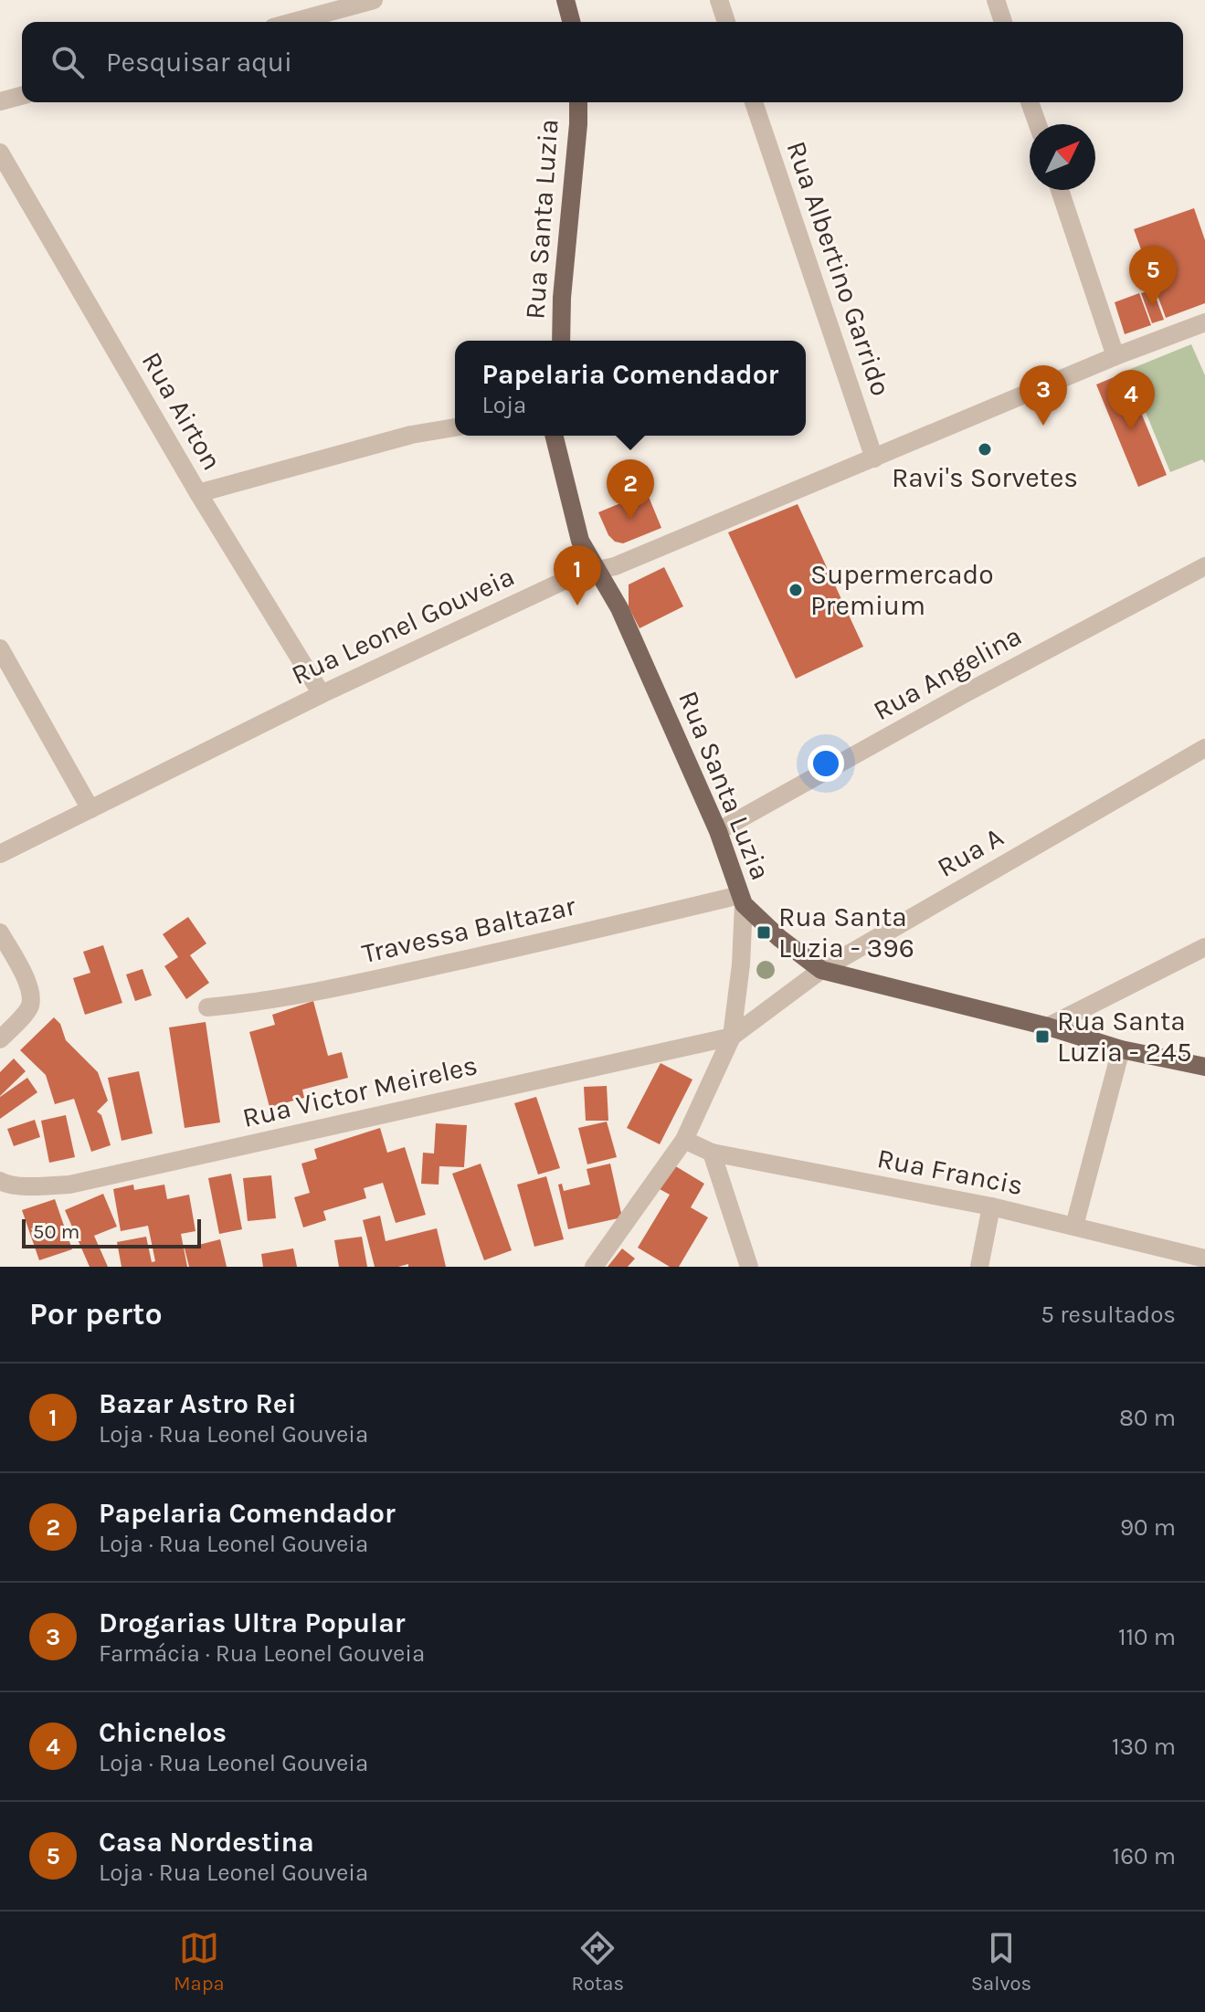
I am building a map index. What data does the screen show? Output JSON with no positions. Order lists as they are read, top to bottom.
{
  "streets": {
    "main road": ["Rua Santa Luzia"],
    "street": [
      "Rua Albertino Garrido",
      "Rua Airton",
      "Rua Leonel Gouveia",
      "Rua Angelina",
      "Rua A",
      "Travessa Baltazar",
      "Rua Victor Meireles",
      "Rua Francis"
    ]
  },
  "crossings": [
    ["Rua Santa Luzia", "Rua Leonel Gouveia"],
    ["Rua Santa Luzia", "Rua Angelina"],
    ["Rua Santa Luzia", "Rua A"],
    ["Rua Santa Luzia", "Travessa Baltazar"],
    ["Rua Albertino Garrido", "Rua Leonel Gouveia"],
    ["Rua Airton", "Rua Leonel Gouveia"],
    ["Rua A", "Rua Victor Meireles"]
  ],
  "places": {
    "other": ["Ravi's Sorvetes", "Supermercado Premium"],
    "transit": ["Rua Santa Luzia - 396", "Rua Santa Luzia - 245"]
  },
  "scale_bar": "50 m",
  "north": "top right",
  "page": {
    "search": "Pesquisar aqui",
    "pins": [
      "5",
      "3",
      "4",
      "2",
      "1"
    ],
    "popup": ["Papelaria Comendador", "Loja"],
    "scale": "50 m",
    "heading": ["Por perto", "5 resultados"],
    "list": [
      {
        "mark": "1",
        "name": "Bazar Astro Rei",
        "note": "Loja · Rua Leonel Gouveia",
        "value": "80 m"
      },
      {
        "mark": "2",
        "name": "Papelaria Comendador",
        "note": "Loja · Rua Leonel Gouveia",
        "value": "90 m"
      },
      {
        "mark": "3",
        "name": "Drogarias Ultra Popular",
        "note": "Farmácia · Rua Leonel Gouveia",
        "value": "110 m"
      },
      {
        "mark": "4",
        "name": "Chicnelos",
        "note": "Loja · Rua Leonel Gouveia",
        "value": "130 m"
      },
      {
        "mark": "5",
        "name": "Casa Nordestina",
        "note": "Loja · Rua Leonel Gouveia",
        "value": "160 m"
      }
    ],
    "nav": ["Mapa", "Rotas", "Salvos"]
  }
}
